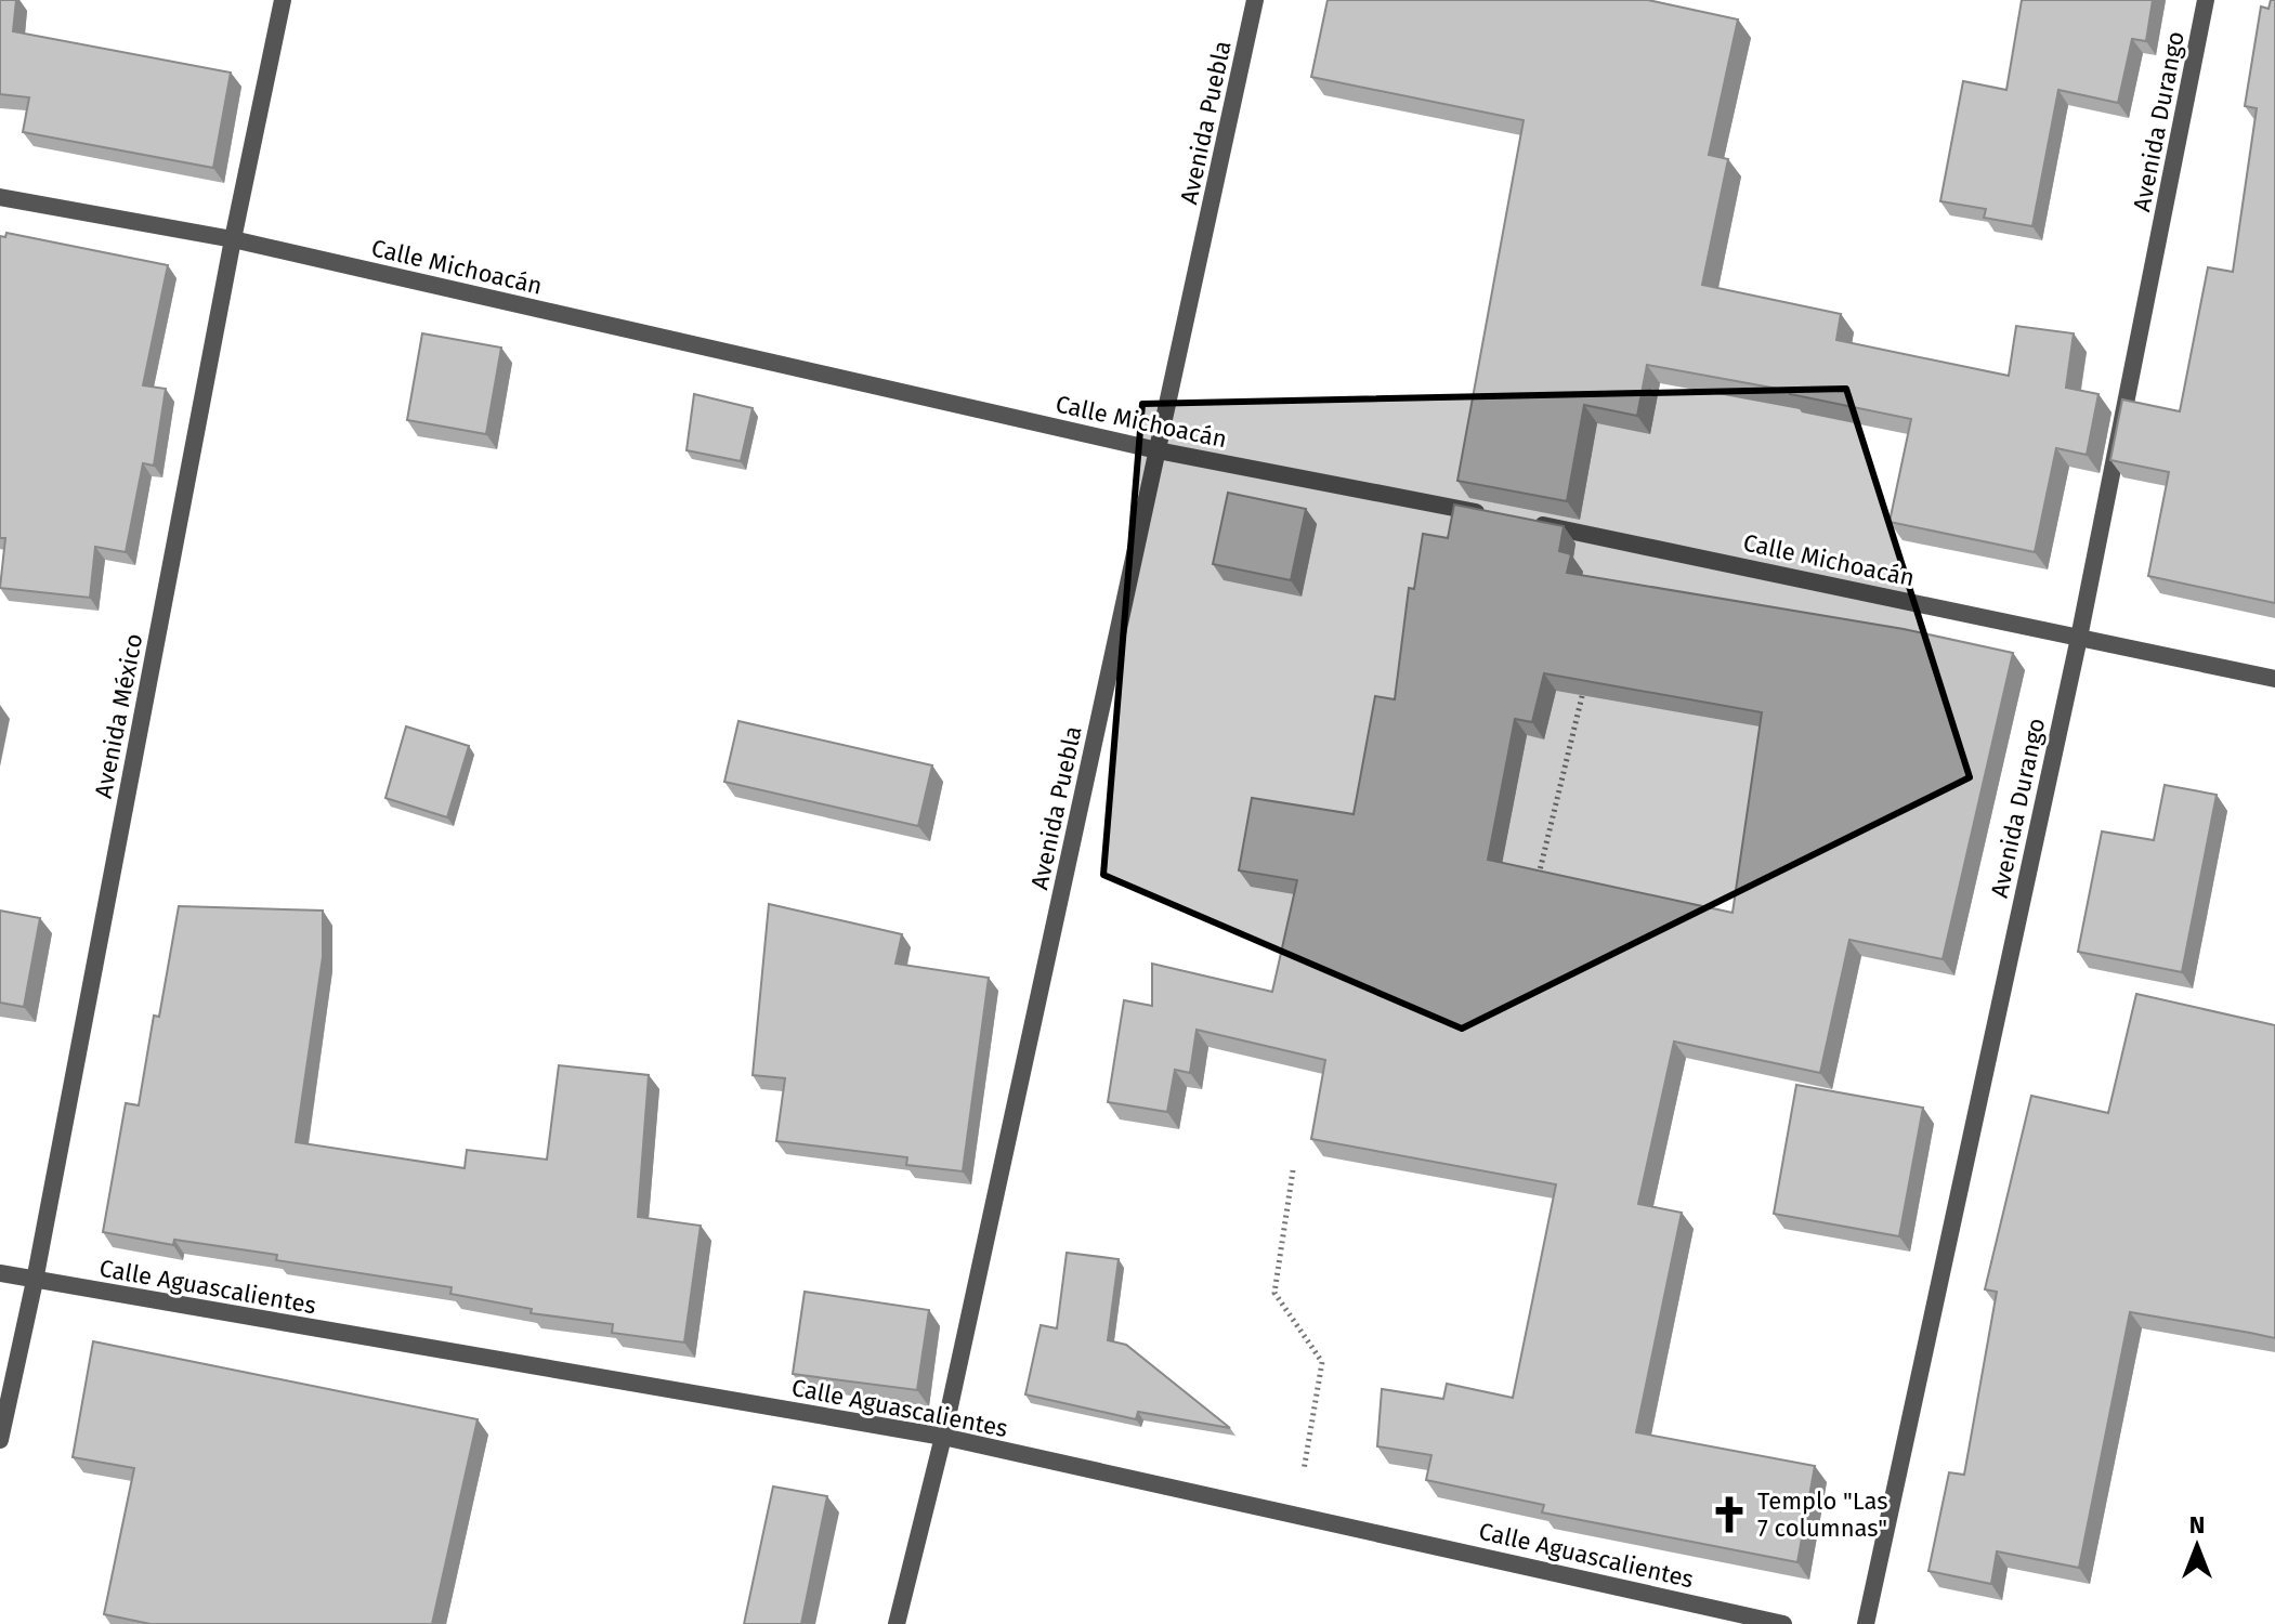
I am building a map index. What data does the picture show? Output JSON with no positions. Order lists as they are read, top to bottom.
{
  "streets": {
    "street": [
      "Avenida Durango",
      "Avenida Puebla",
      "Calle Michoacán",
      "Avenida México",
      "Calle Aguascalientes"
    ]
  },
  "crossings": [
    ["Avenida Durango", "Calle Michoacán"],
    ["Avenida Puebla", "Calle Michoacán"],
    ["Avenida Puebla", "Calle Aguascalientes"],
    ["Calle Michoacán", "Avenida México"],
    ["Avenida México", "Calle Aguascalientes"]
  ],
  "places": {
    "church": ["Templo \"Las 7 columnas\""]
  },
  "north": "top"
}
